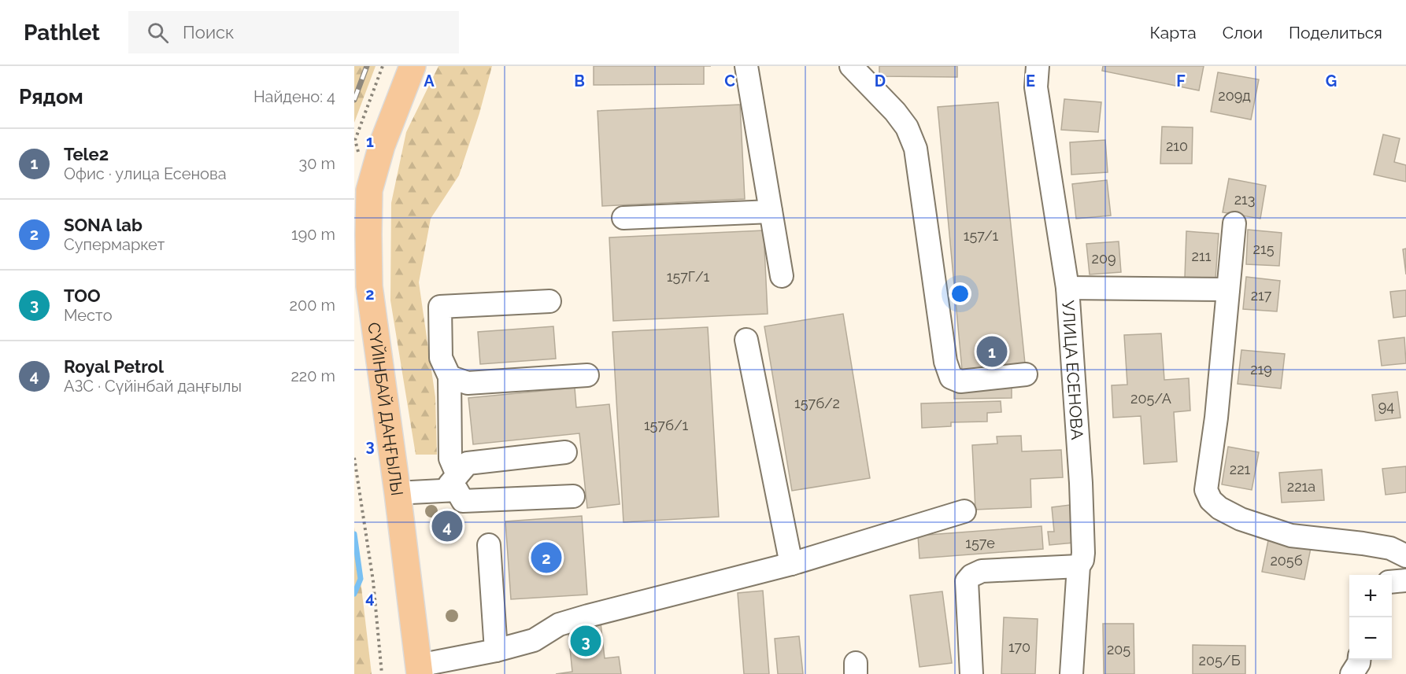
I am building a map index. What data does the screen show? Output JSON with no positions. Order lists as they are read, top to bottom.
{
  "streets": {
    "main road": ["СҮЙІНБАЙ ДАҢҒЫЛЫ"],
    "street": ["УЛИЦА ЕСЕНОВА"]
  },
  "house_numbers": [
    "209д",
    "210",
    "213",
    "157/1",
    "215",
    "211",
    "209",
    "157Г/1",
    "217",
    "219",
    "205/А",
    "157б/2",
    "94",
    "157б/1",
    "221",
    "221а",
    "157е",
    "205б",
    "170",
    "205",
    "205/Б"
  ],
  "page": {
    "header": "Pathlet",
    "search": "Поиск",
    "nav": ["Карта", "Слои", "Поделиться"],
    "heading": ["Рядом", "Найдено: 4"],
    "list": [
      {
        "mark": "1",
        "name": "Tele2",
        "note": "Офис · улица Есенова",
        "value": "30 m"
      },
      {
        "mark": "2",
        "name": "SONA lab",
        "note": "Супермаркет",
        "value": "190 m"
      },
      {
        "mark": "3",
        "name": "ТОО",
        "note": "Место",
        "value": "200 m"
      },
      {
        "mark": "4",
        "name": "Royal Petrol",
        "note": "АЗС · Сүйінбай даңғылы",
        "value": "220 m"
      }
    ],
    "pins": [
      "1",
      "4",
      "2",
      "3"
    ],
    "map_buttons": ["+", "−"]
  },
  "grid": {
    "columns": [
      "A",
      "B",
      "C",
      "D",
      "E",
      "F",
      "G"
    ],
    "rows": [
      "1",
      "2",
      "3",
      "4"
    ]
  }
}
